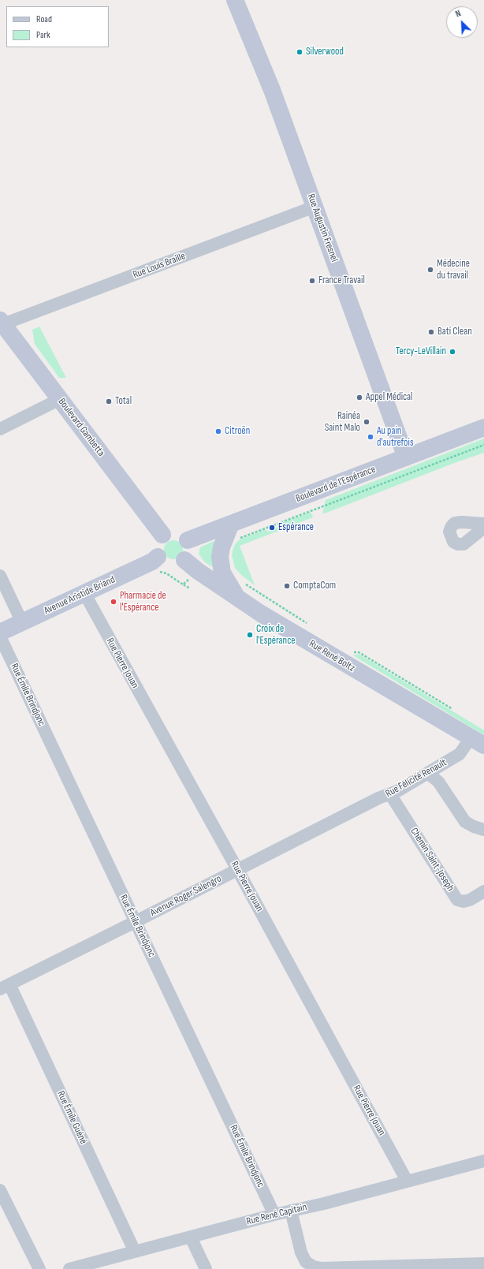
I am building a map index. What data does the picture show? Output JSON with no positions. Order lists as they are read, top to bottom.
{
  "streets": {
    "main road": [
      "Rue Augustin Fresnel",
      "Boulevard Gambetta",
      "Boulevard de l'Espérance",
      "Avenue Aristide Briand",
      "Rue René Boltz"
    ],
    "street": [
      "Rue Louis Braille",
      "Rue Pierre Jouan",
      "Rue Émile Brindjonc",
      "Rue Félicité Renault",
      "Chemin Saint-Joseph",
      "Avenue Roger Salengro",
      "Rue Émile Guéné",
      "Rue René Capitain"
    ]
  },
  "crossings": [
    ["Rue Augustin Fresnel", "Rue Louis Braille"],
    ["Rue Augustin Fresnel", "Boulevard de l'Espérance"],
    ["Rue Louis Braille", "Boulevard Gambetta"],
    ["Boulevard Gambetta", "Boulevard de l'Espérance"],
    ["Boulevard Gambetta", "Avenue Aristide Briand"],
    ["Boulevard Gambetta", "Rue René Boltz"],
    ["Boulevard de l'Espérance", "Avenue Aristide Briand"],
    ["Boulevard de l'Espérance", "Rue René Boltz"],
    ["Avenue Aristide Briand", "Rue René Boltz"],
    ["Avenue Aristide Briand", "Rue Pierre Jouan"],
    ["Rue René Boltz", "Rue Félicité Renault"],
    ["Rue Pierre Jouan", "Avenue Roger Salengro"],
    ["Rue Pierre Jouan", "Rue René Capitain"],
    ["Rue Émile Brindjonc", "Avenue Roger Salengro"],
    ["Rue Émile Brindjonc", "Rue René Capitain"],
    ["Rue Félicité Renault", "Chemin Saint-Joseph"],
    ["Rue Félicité Renault", "Avenue Roger Salengro"],
    ["Avenue Roger Salengro", "Rue Émile Guéné"],
    ["Rue Émile Guéné", "Rue René Capitain"]
  ],
  "places": [
    "Silverwood",
    "Médecine du travail",
    "France Travail",
    "Bati Clean",
    "Tercy-LeVillain",
    "Appel Médical",
    "Total",
    "Rainéa Saint Malo",
    "Citroën",
    "Au pain d'autrefois",
    "Espérance",
    "ComptaCom",
    "Pharmacie de l'Espérance",
    "Croix de l'Espérance"
  ],
  "legend": ["Road", "Park"],
  "north": "top left"
}
